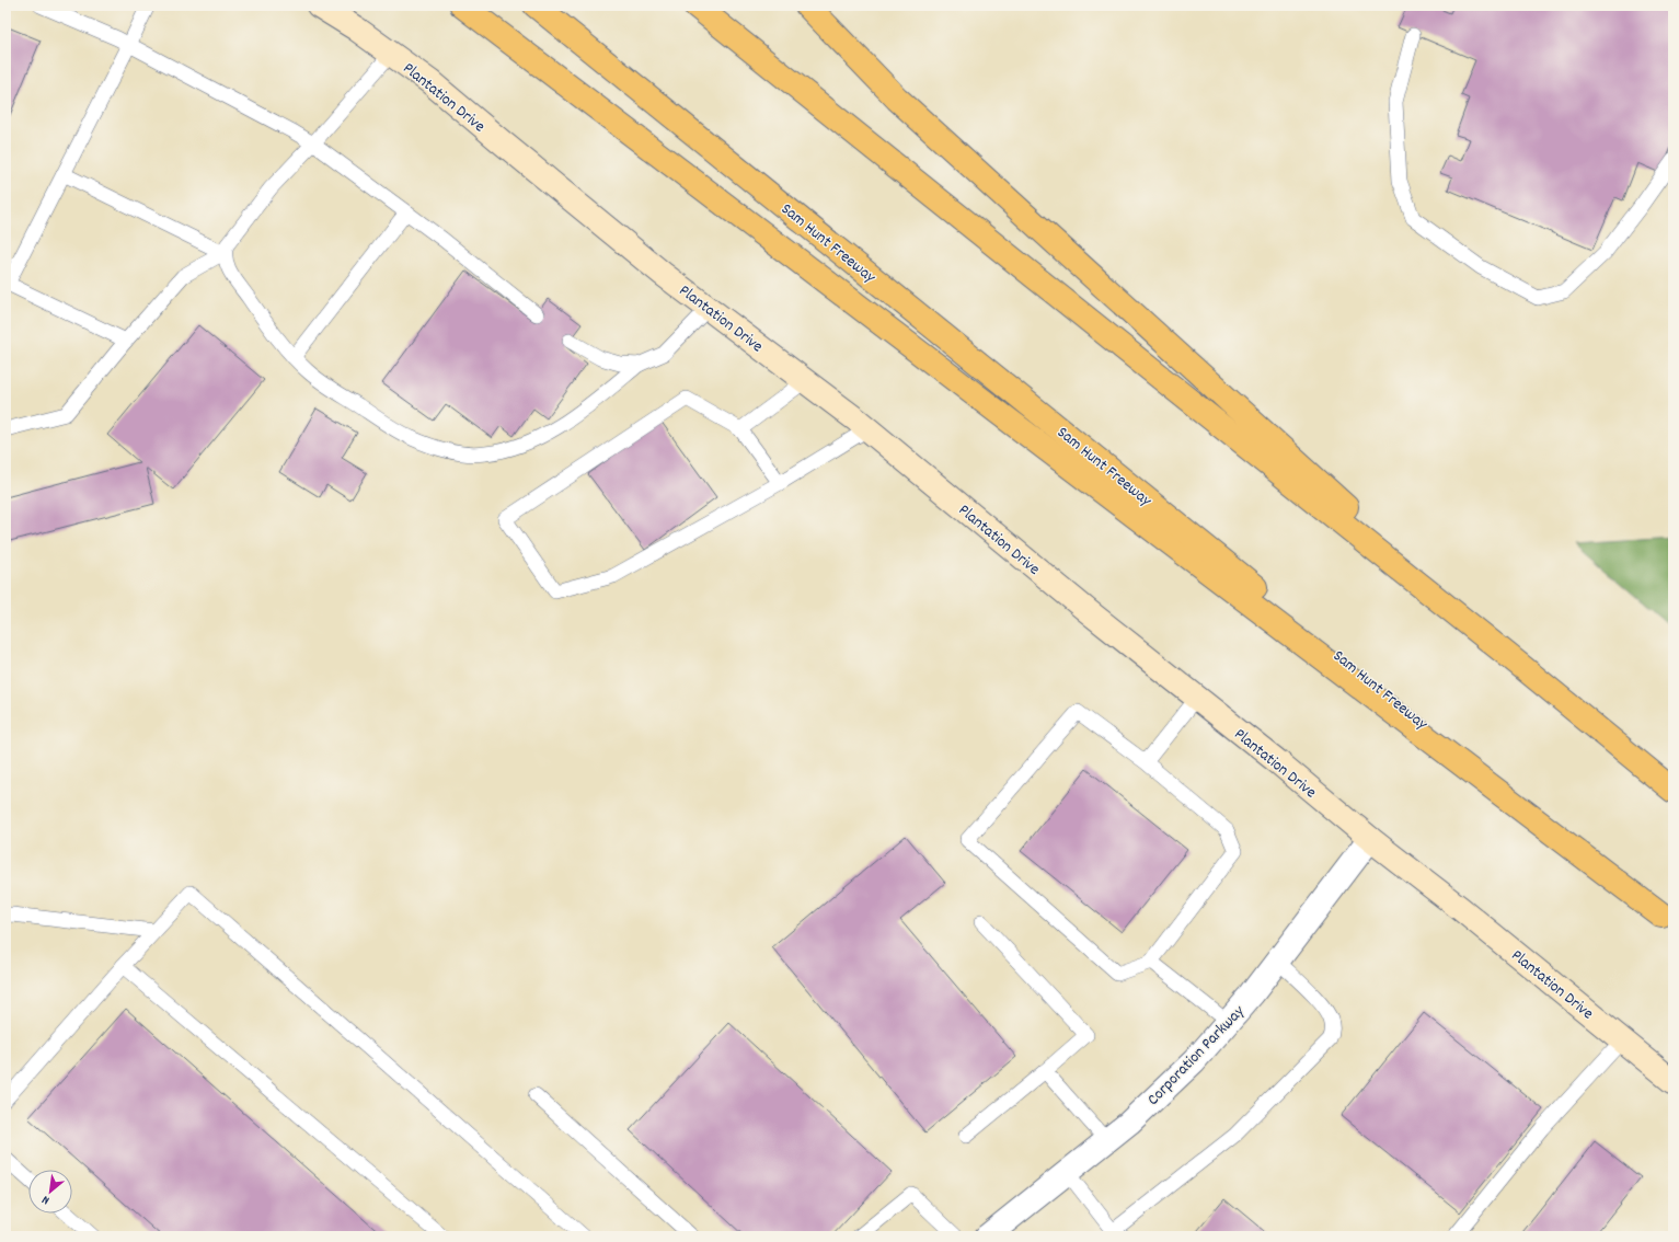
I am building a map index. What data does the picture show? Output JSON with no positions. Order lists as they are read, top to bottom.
{
  "streets": {
    "highway": ["Sam Hunt Freeway"],
    "street": ["Plantation Drive", "Corporation Parkway"]
  },
  "crossings": [
    ["Plantation Drive", "Corporation Parkway"]
  ],
  "north": "bottom left"
}
